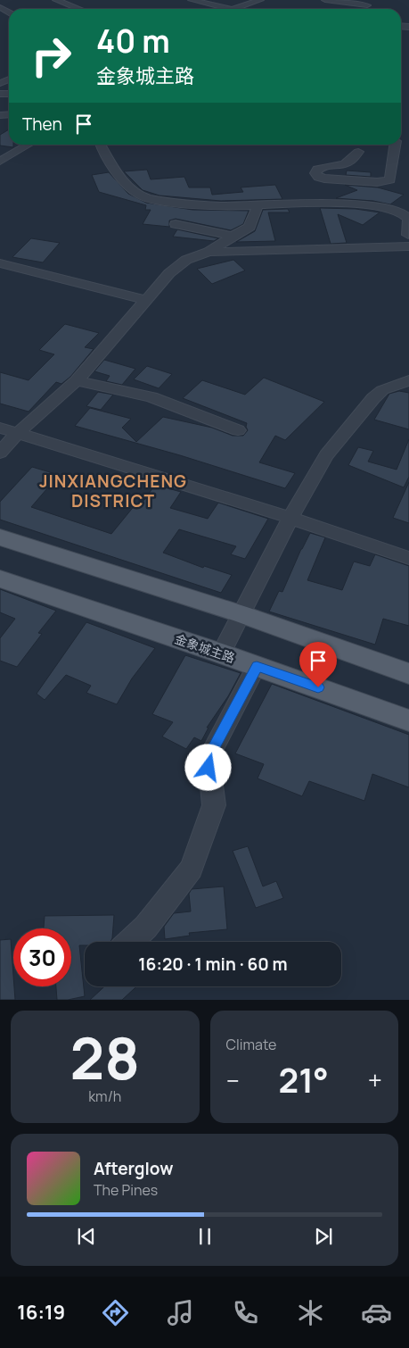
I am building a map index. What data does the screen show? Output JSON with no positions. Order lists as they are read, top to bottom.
{
  "streets": {
    "main road": ["金象城主路"]
  },
  "districts": ["JINXIANGCHENG DISTRICT"],
  "page": {
    "turn": ["40 m", "金象城主路"],
    "then": "Then",
    "limit": "30",
    "trip": "16:20 · 1 min · 60 m",
    "tile": [
      ["28", "km/h"],
      "Climate"
    ],
    "heat": ["−", "21°", "+"],
    "song": ["Afterglow", "The Pines"],
    "tabs": "16:19"
  }
}
